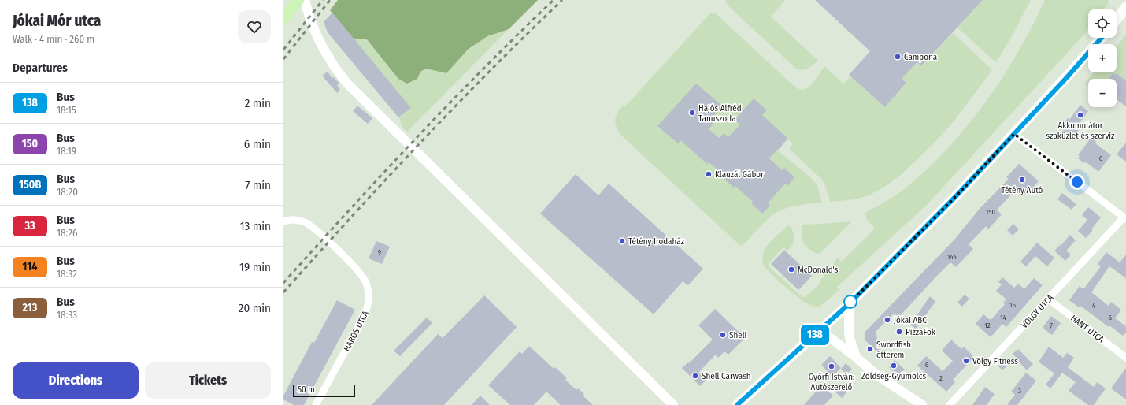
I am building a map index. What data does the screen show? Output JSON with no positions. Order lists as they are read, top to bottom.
{
  "streets": {
    "street": ["VÖLGY UTCA", "HANT UTCA", "HÁROS UTCA"]
  },
  "crossings": [
    ["VÖLGY UTCA", "HANT UTCA"]
  ],
  "places": [
    "Campona",
    "Hajós Alfréd Tanuszoda",
    "Akkumulátor szaküzlet és szerviz",
    "Klauzál Gábor",
    "Tétény Autó",
    "Tétény Irodaház",
    "McDonald's",
    "Jókai ABC",
    "PizzaFok",
    "Shell",
    "Swordfish étterem",
    "Völgy Fitness",
    "Zöldség-Gyümölcs",
    "Győrfi István: Autószerelő",
    "Shell Carwash"
  ],
  "lines": ["bus line 138"],
  "house_numbers": [
    "6",
    "150",
    "9",
    "144",
    "16",
    "4",
    "14",
    "6",
    "12",
    "7",
    "6",
    "2",
    "3"
  ],
  "scale_bar": "50 m",
  "page": {
    "heading": [
      ["Jókai Mór utca", "Walk · 4 min · 260 m"],
      "Departures"
    ],
    "on_map": "138",
    "map_buttons": ["+", "−"],
    "list": [
      {
        "mark": "138",
        "name": "Bus",
        "note": "18:15",
        "value": "2 min"
      },
      {
        "mark": "150",
        "name": "Bus",
        "note": "18:19",
        "value": "6 min"
      },
      {
        "mark": "150B",
        "name": "Bus",
        "note": "18:20",
        "value": "7 min"
      },
      {
        "mark": "33",
        "name": "Bus",
        "note": "18:26",
        "value": "13 min"
      },
      {
        "mark": "114",
        "name": "Bus",
        "note": "18:32",
        "value": "19 min"
      },
      {
        "mark": "213",
        "name": "Bus",
        "note": "18:33",
        "value": "20 min"
      }
    ],
    "buttons": ["Directions", "Tickets"],
    "scale": "50 m"
  }
}
